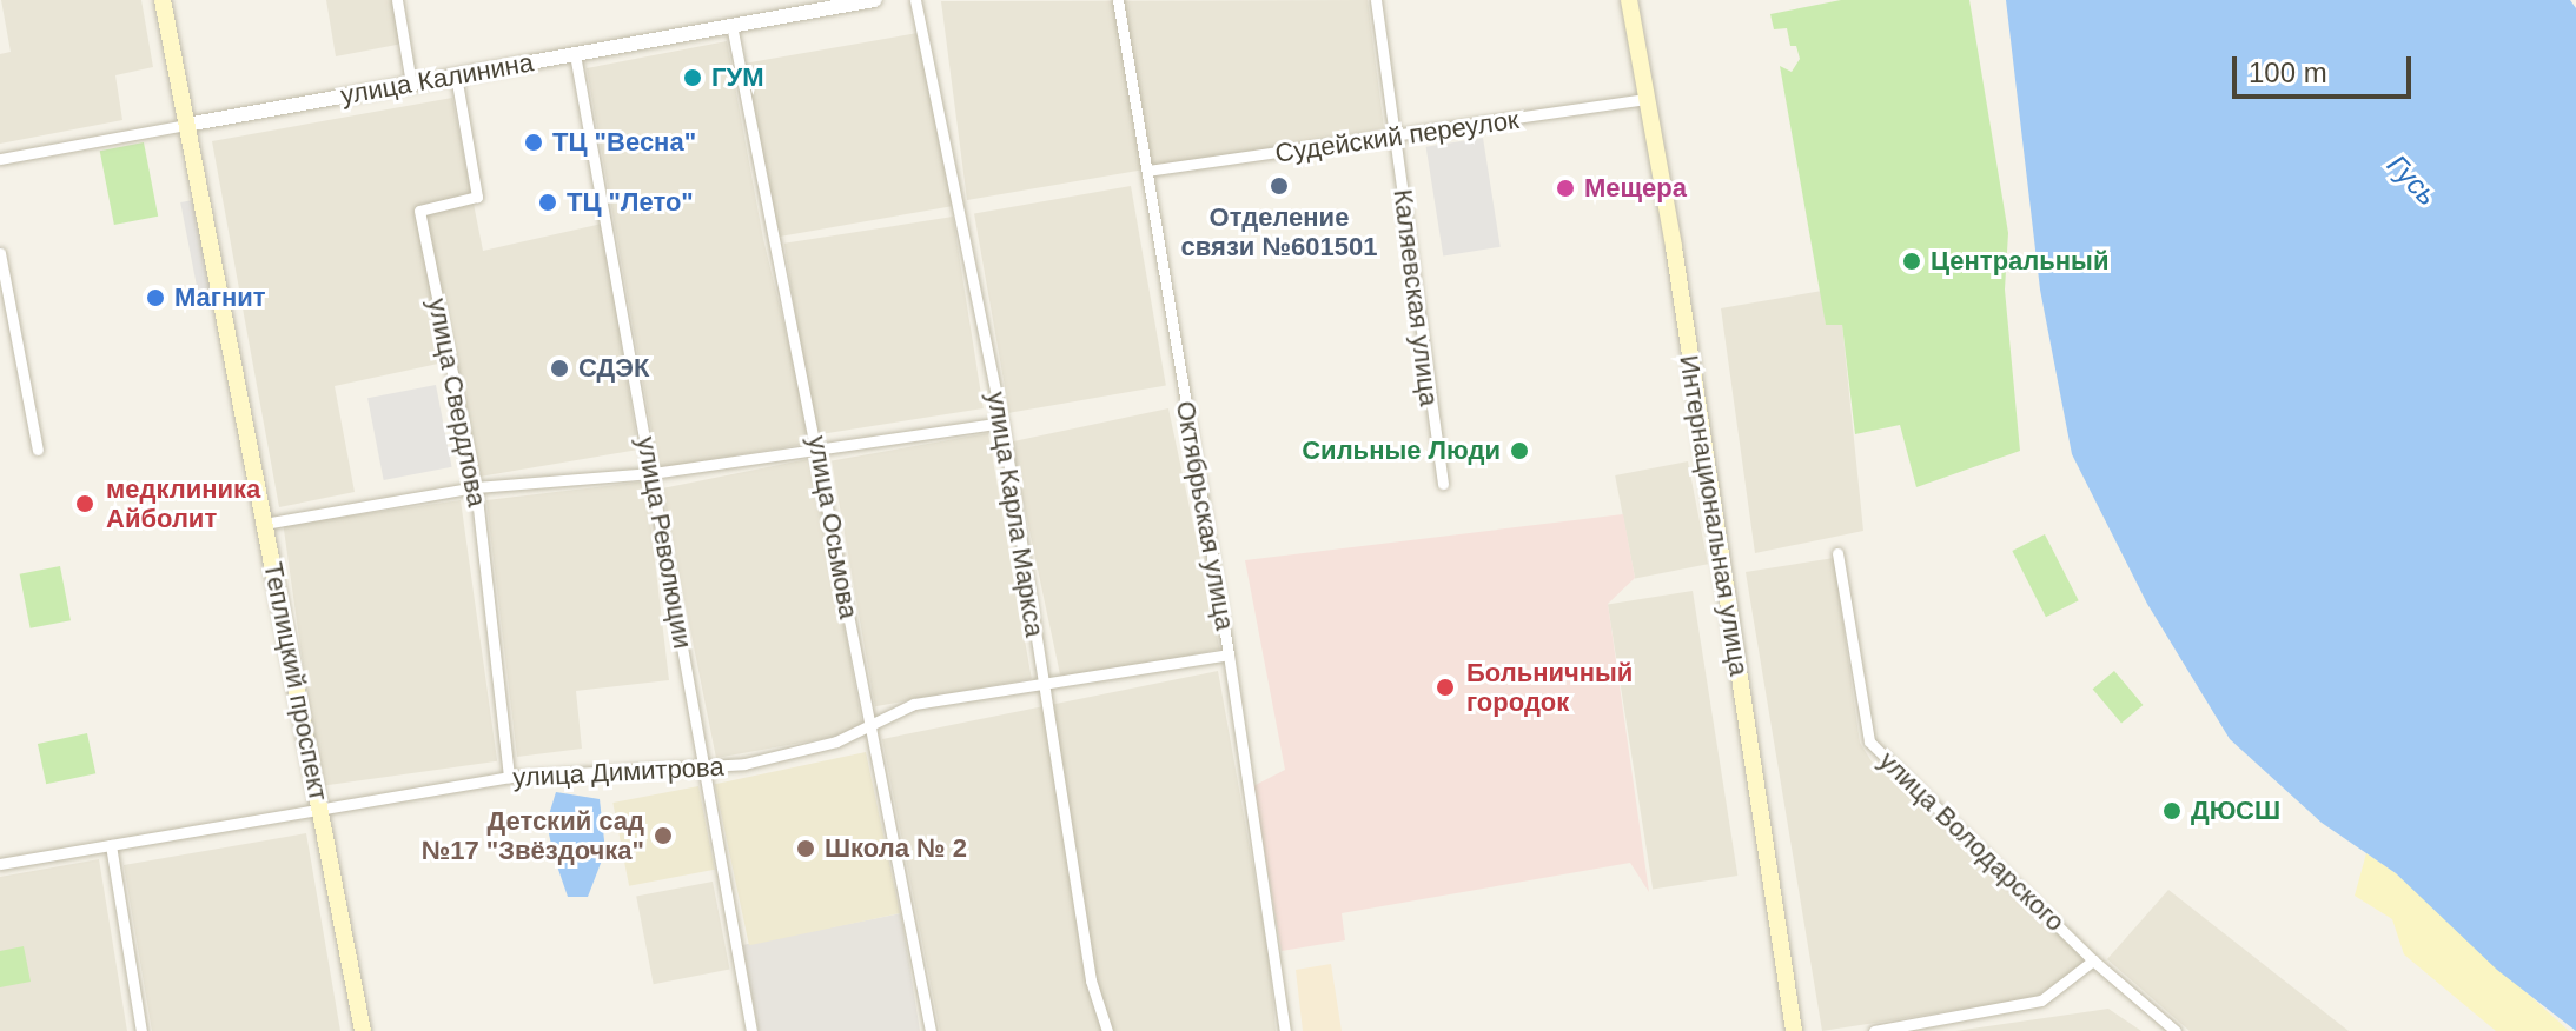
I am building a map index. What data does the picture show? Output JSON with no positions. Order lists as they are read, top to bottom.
{
  "streets": {
    "main road": ["Интернациональная улица", "Теплицкий проспект"],
    "street": [
      "улица Калинина",
      "Судейский переулок",
      "Каляевская улица",
      "улица Свердлова",
      "улица Карла Маркса",
      "Октябрьская улица",
      "улица Осьмова",
      "улица Революции",
      "улица Димитрова",
      "улица Володарского"
    ]
  },
  "crossings": [
    ["улица Калинина", "улица Свердлова"],
    ["улица Калинина", "улица Осьмова"],
    ["улица Калинина", "улица Революции"],
    ["улица Калинина", "Теплицкий проспект"],
    ["Судейский переулок", "Каляевская улица"],
    ["Судейский переулок", "Октябрьская улица"],
    ["Судейский переулок", "Интернациональная улица"],
    ["улица Свердлова", "улица Димитрова"],
    ["улица Карла Маркса", "улица Димитрова"],
    ["Октябрьская улица", "улица Димитрова"],
    ["улица Осьмова", "улица Димитрова"],
    ["улица Революции", "улица Димитрова"],
    ["Теплицкий проспект", "улица Димитрова"]
  ],
  "water": ["Гусь"],
  "places": [
    "ГУМ",
    "ТЦ \"Весна\"",
    "Отделение связи №601501",
    "Мещера",
    "ТЦ \"Лето\"",
    "Центральный",
    "Магнит",
    "СДЭК",
    "Сильные Люди",
    "медклиника Айболит",
    "Больничный городок",
    "ДЮСШ",
    "Детский сад №17 \"Звёздочка\"",
    "Школа № 2"
  ],
  "scale_bar": "100 m"
}
